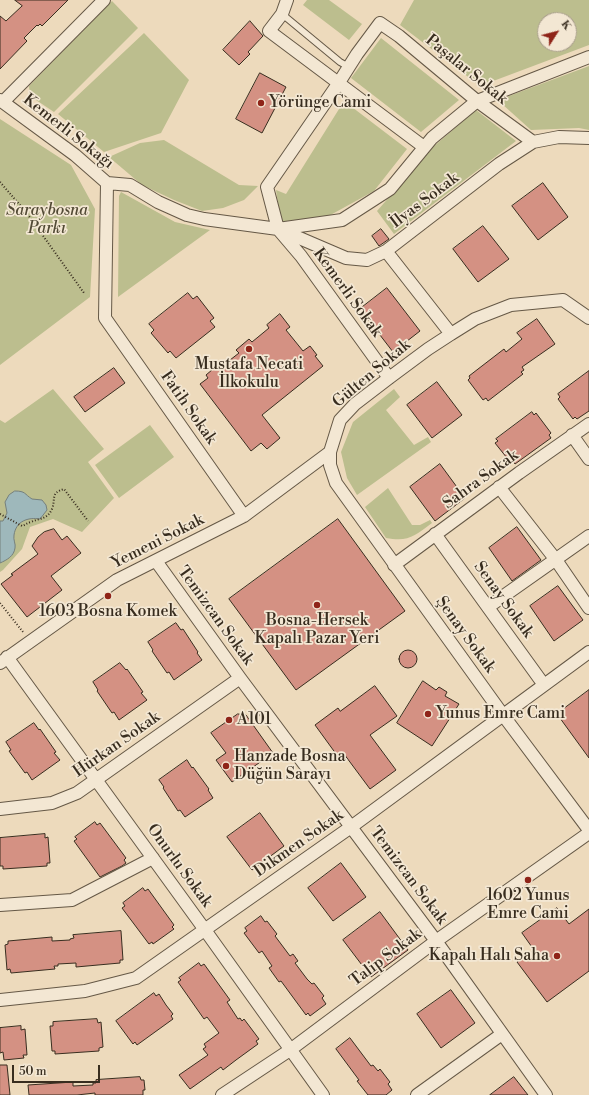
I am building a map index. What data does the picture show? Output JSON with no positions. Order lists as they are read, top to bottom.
{
  "streets": {
    "street": [
      "Paşalar Sokak",
      "Kemerli Sokağı",
      "İlyas Sokak",
      "Kemerli Sokak",
      "Gülten Sokak",
      "Fatih Sokak",
      "Sahra Sokak",
      "Yemeni Sokak",
      "Senay Sokak",
      "Temizcan Sokak",
      "Şenay Sokak",
      "Hürkan Sokak",
      "Dikmen Sokak",
      "Onurlu Sokak",
      "Talip Sokak"
    ]
  },
  "crossings": [
    ["Paşalar Sokak", "İlyas Sokak"],
    ["Kemerli Sokağı", "İlyas Sokak"],
    ["Kemerli Sokağı", "Kemerli Sokak"],
    ["Kemerli Sokağı", "Fatih Sokak"],
    ["İlyas Sokak", "Kemerli Sokak"],
    ["Kemerli Sokak", "Gülten Sokak"],
    ["Gülten Sokak", "Yemeni Sokak"],
    ["Gülten Sokak", "Şenay Sokak"],
    ["Fatih Sokak", "Yemeni Sokak"],
    ["Sahra Sokak", "Senay Sokak"],
    ["Sahra Sokak", "Şenay Sokak"],
    ["Yemeni Sokak", "Temizcan Sokak"],
    ["Yemeni Sokak", "Şenay Sokak"],
    ["Yemeni Sokak", "Onurlu Sokak"],
    ["Senay Sokak", "Dikmen Sokak"],
    ["Temizcan Sokak", "Hürkan Sokak"],
    ["Temizcan Sokak", "Dikmen Sokak"],
    ["Temizcan Sokak", "Talip Sokak"],
    ["Şenay Sokak", "Dikmen Sokak"],
    ["Hürkan Sokak", "Onurlu Sokak"],
    ["Dikmen Sokak", "Onurlu Sokak"],
    ["Onurlu Sokak", "Talip Sokak"]
  ],
  "parks": ["Saraybosna Parkı"],
  "places": [
    "Yörünge Cami",
    "Mustafa Necati İlkokulu",
    "1603 Bosna Komek",
    "Bosna-Hersek Kapalı Pazar Yeri",
    "Yunus Emre Cami",
    "A101",
    "Hanzade Bosna Düğün Sarayı",
    "1602 Yunus Emre Cami",
    "Kapalı Halı Saha"
  ],
  "scale_bar": "50 m",
  "north": "top right"
}
